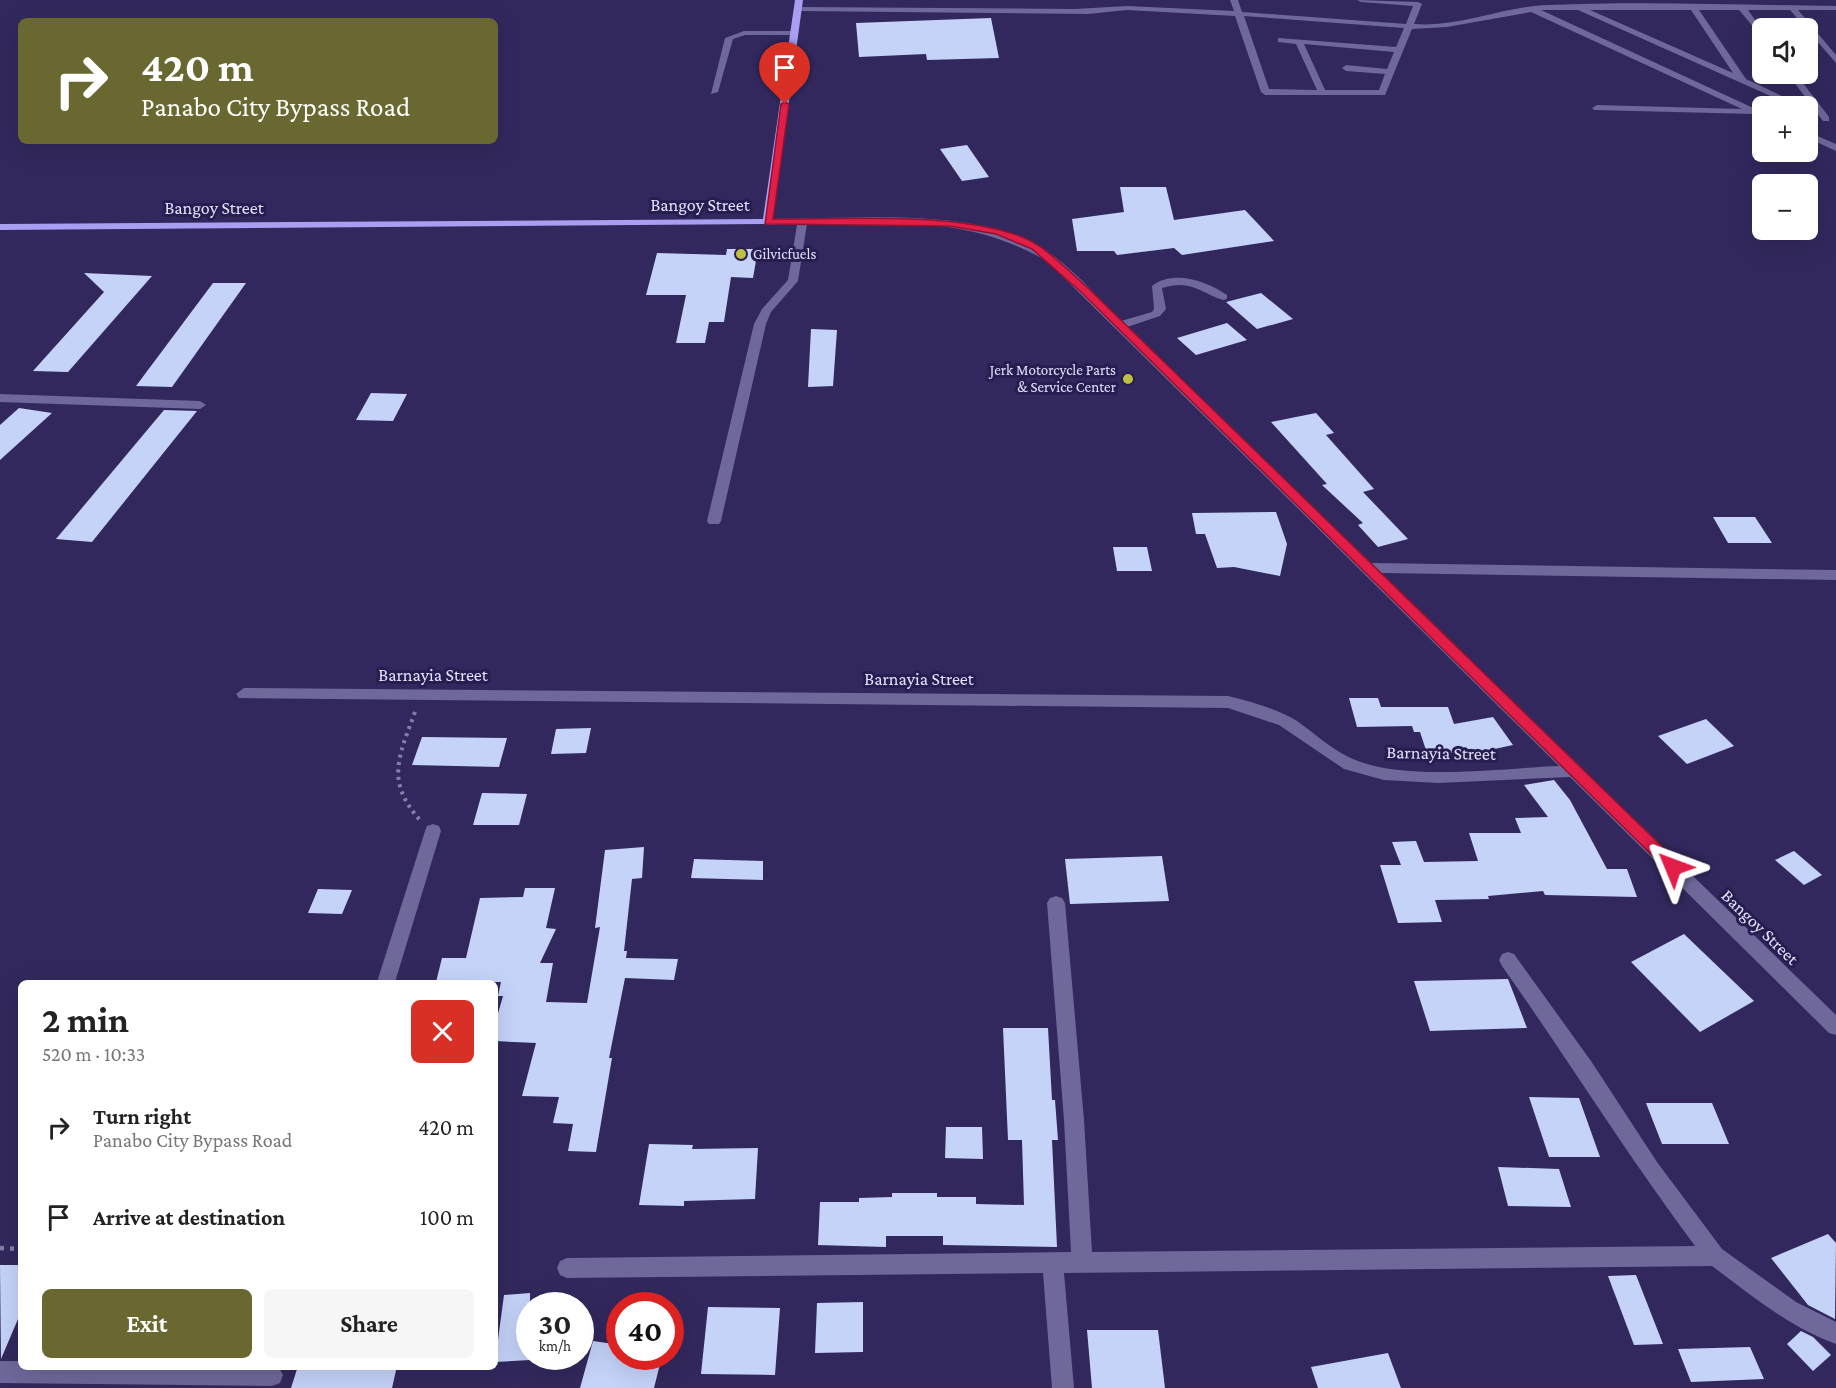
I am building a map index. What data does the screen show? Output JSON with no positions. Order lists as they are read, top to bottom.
{
  "streets": {
    "main road": ["Bangoy Street"],
    "street": ["Barnayia Street"]
  },
  "crossings": [
    ["Bangoy Street", "Barnayia Street"]
  ],
  "places": ["Gilvicfuels", "Jerk Motorcycle Parts & Service Center"],
  "page": {
    "map_buttons": ["+", "−"],
    "turn": ["420 m", "Panabo City Bypass Road"],
    "heading": ["2 min", "520 m · 10:33"],
    "list": [
      {
        "name": "Turn right",
        "note": "Panabo City Bypass Road",
        "value": "420 m"
      },
      {
        "name": "Arrive at destination",
        "value": "100 m"
      }
    ],
    "buttons": ["Exit", "Share"],
    "speed": "30 km/h",
    "limit": "40"
  }
}
